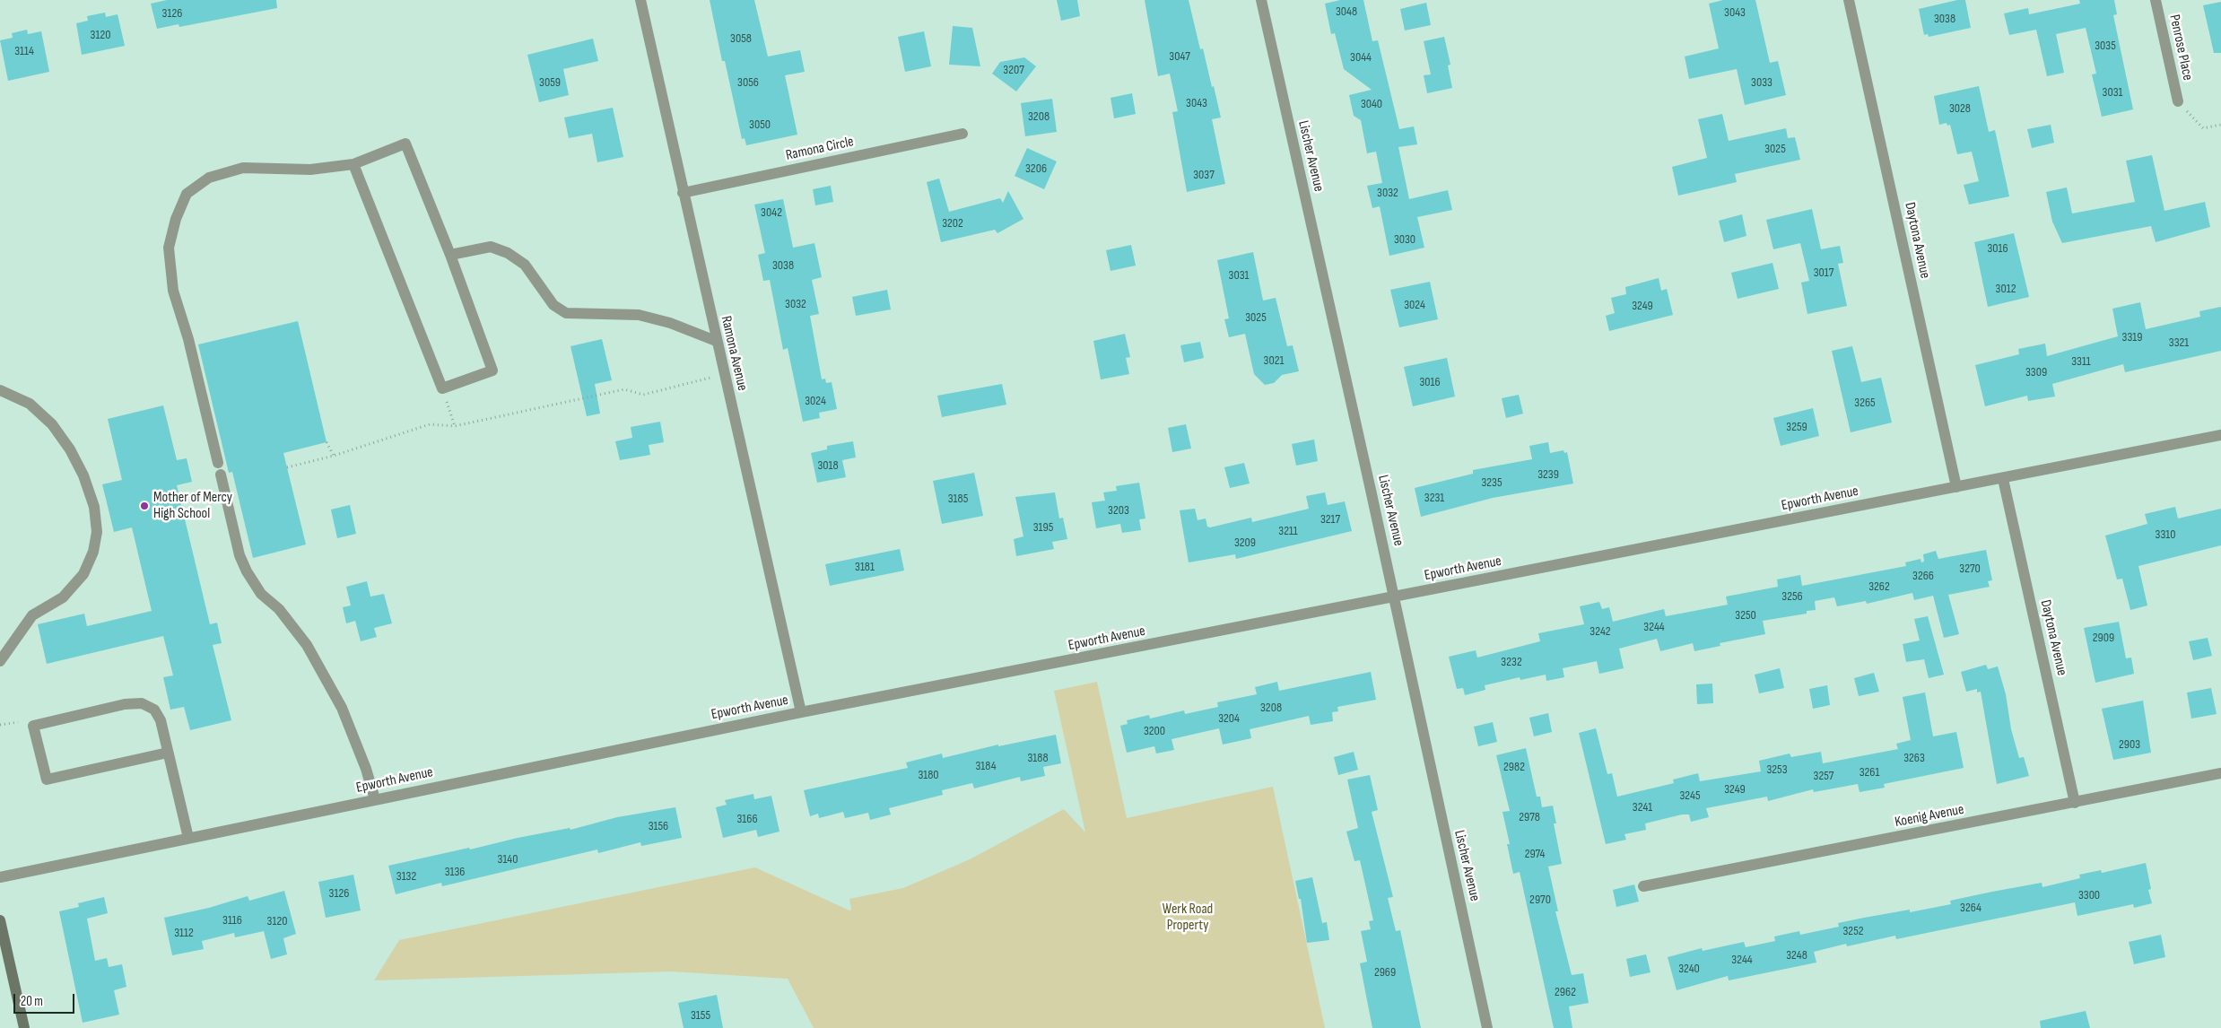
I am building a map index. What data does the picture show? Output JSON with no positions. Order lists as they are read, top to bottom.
{
  "streets": {
    "street": [
      "Penrose Place",
      "Ramona Circle",
      "Lischer Avenue",
      "Daytona Avenue",
      "Ramona Avenue",
      "Epworth Avenue",
      "Koenig Avenue"
    ]
  },
  "crossings": [
    ["Ramona Circle", "Ramona Avenue"],
    ["Lischer Avenue", "Epworth Avenue"],
    ["Daytona Avenue", "Epworth Avenue"],
    ["Daytona Avenue", "Koenig Avenue"],
    ["Ramona Avenue", "Epworth Avenue"]
  ],
  "parks": ["Werk Road Property"],
  "places": ["Mother of Mercy High School"],
  "house_numbers": [
    "3048",
    "3043",
    "3126",
    "3038",
    "3120",
    "3058",
    "3035",
    "3114",
    "3047",
    "3044",
    "3207",
    "3059",
    "3056",
    "3033",
    "3031",
    "3043",
    "3040",
    "3028",
    "3208",
    "3050",
    "3025",
    "3206",
    "3037",
    "3032",
    "3042",
    "3202",
    "3030",
    "3016",
    "3038",
    "3017",
    "3031",
    "3012",
    "3032",
    "3024",
    "3249",
    "3025",
    "3319",
    "3321",
    "3021",
    "3311",
    "3309",
    "3016",
    "3024",
    "3265",
    "3259",
    "3018",
    "3239",
    "3235",
    "3231",
    "3185",
    "3203",
    "3217",
    "3195",
    "3211",
    "3310",
    "3209",
    "3181",
    "3270",
    "3266",
    "3262",
    "3256",
    "3250",
    "3244",
    "3242",
    "2909",
    "3232",
    "3208",
    "3204",
    "3200",
    "2903",
    "3188",
    "3263",
    "3184",
    "2982",
    "3253",
    "3261",
    "3180",
    "3257",
    "3249",
    "3245",
    "3241",
    "2978",
    "3166",
    "3156",
    "2974",
    "3140",
    "3136",
    "3132",
    "3126",
    "3300",
    "2970",
    "3264",
    "3116",
    "3120",
    "3252",
    "3112",
    "3248",
    "3244",
    "3240",
    "2969",
    "2962",
    "3155"
  ],
  "scale_bar": "20 m"
}
